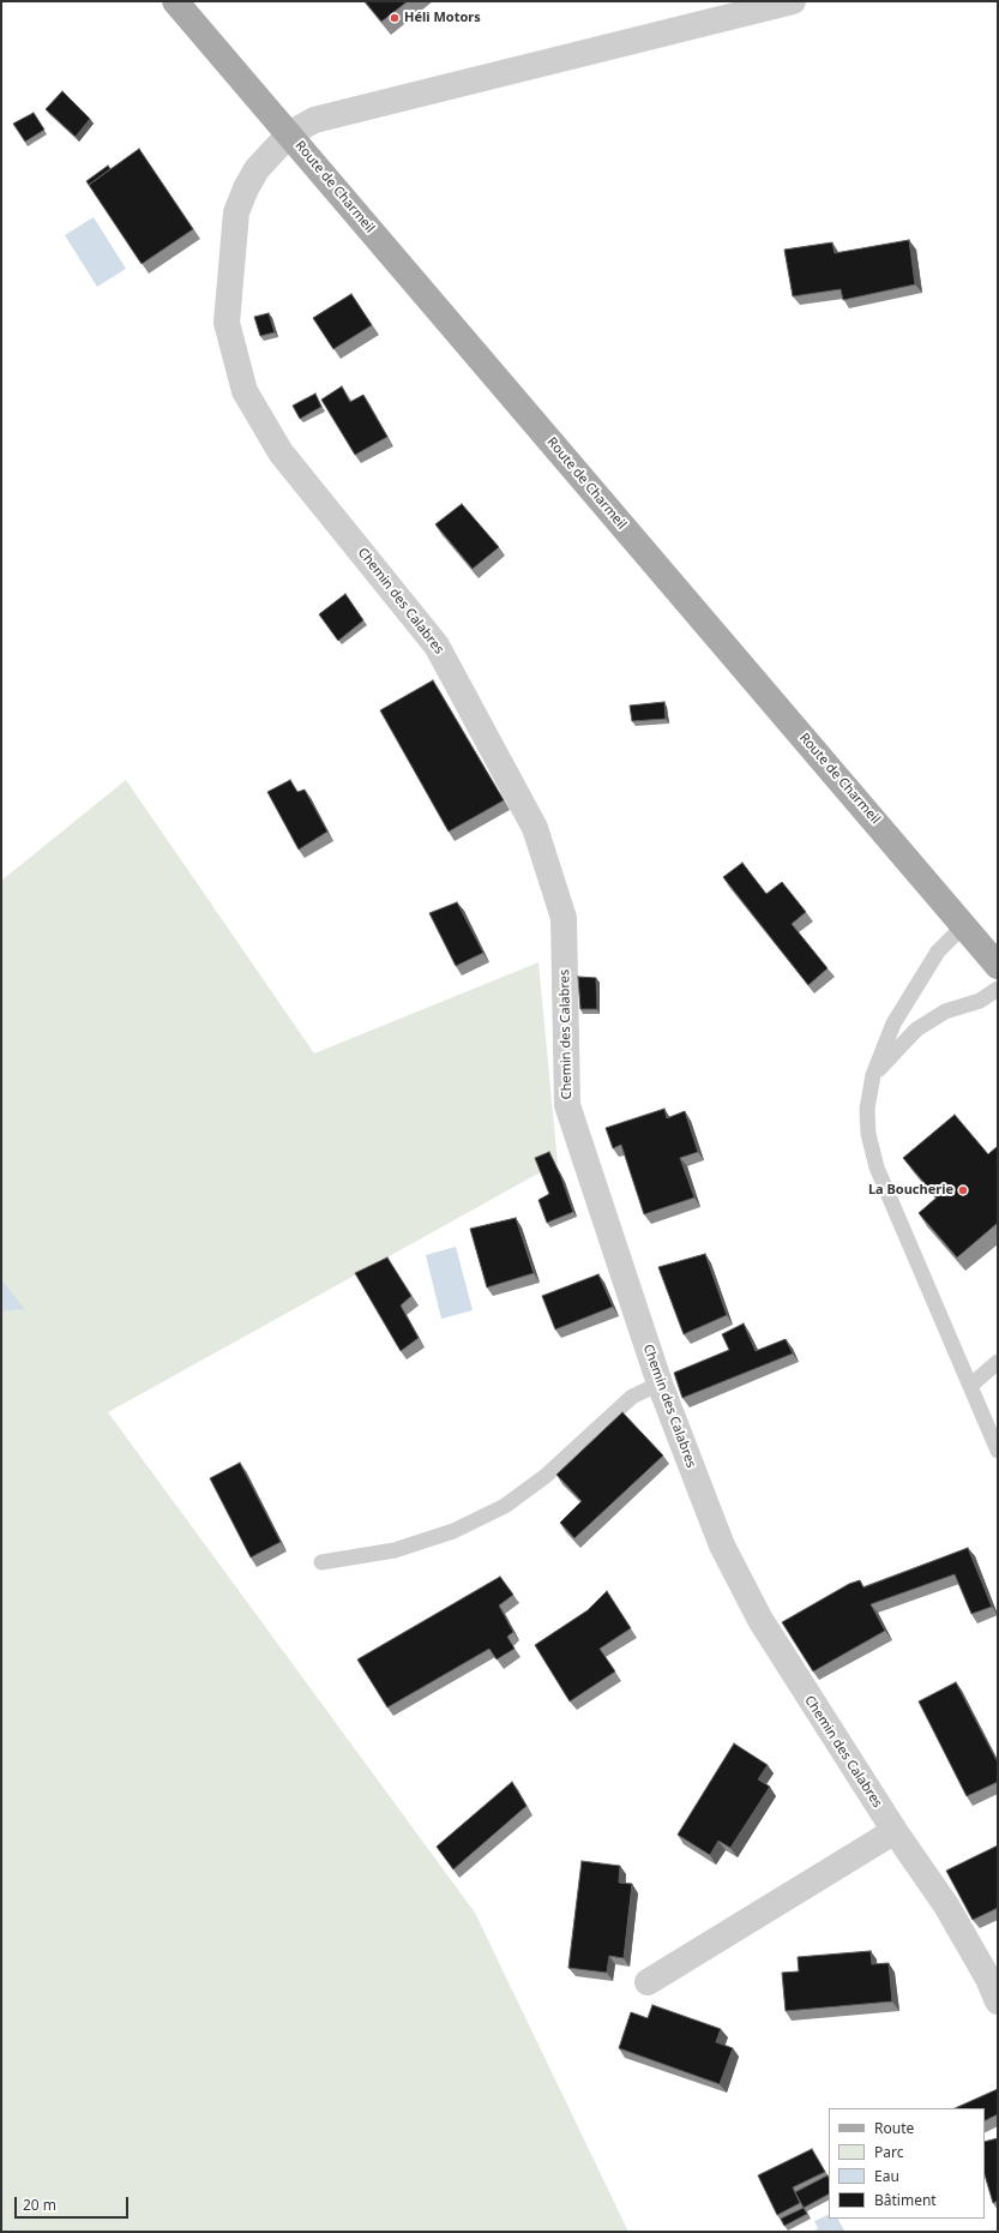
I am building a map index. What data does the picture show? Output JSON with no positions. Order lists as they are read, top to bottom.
{
  "streets": {
    "main road": ["Route de Charmeil"],
    "street": ["Chemin des Calabres"]
  },
  "crossings": [
    ["Route de Charmeil", "Chemin des Calabres"]
  ],
  "places": ["Héli Motors", "La Boucherie"],
  "legend": [
    "Route",
    "Parc",
    "Eau",
    "Bâtiment"
  ],
  "scale_bar": "20 m"
}
